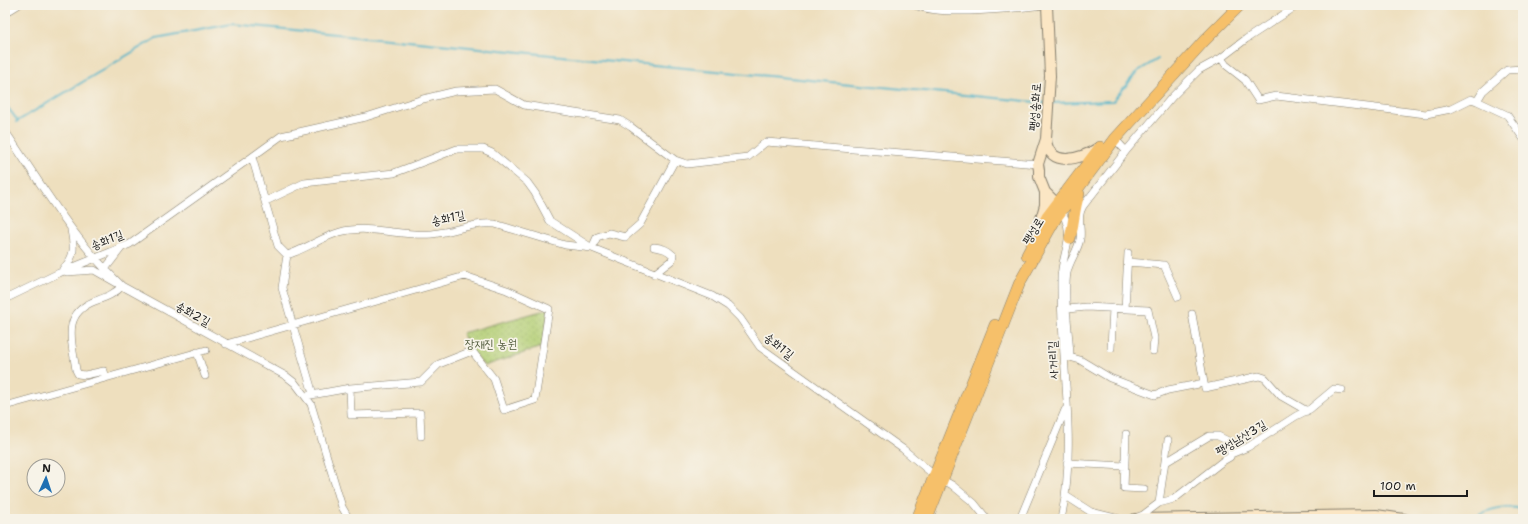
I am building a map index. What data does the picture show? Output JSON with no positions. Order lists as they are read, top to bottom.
{
  "streets": {
    "main road": ["팽성로"],
    "street": [
      "팽성송화로",
      "송화1길",
      "송화2길",
      "사거리길",
      "팽성남산3길"
    ]
  },
  "crossings": [
    ["팽성송화로", "팽성로"],
    ["송화1길", "팽성로"],
    ["송화1길", "송화2길"]
  ],
  "parks": ["장재진 농원"],
  "scale_bar": "100 m",
  "north": "top"
}
